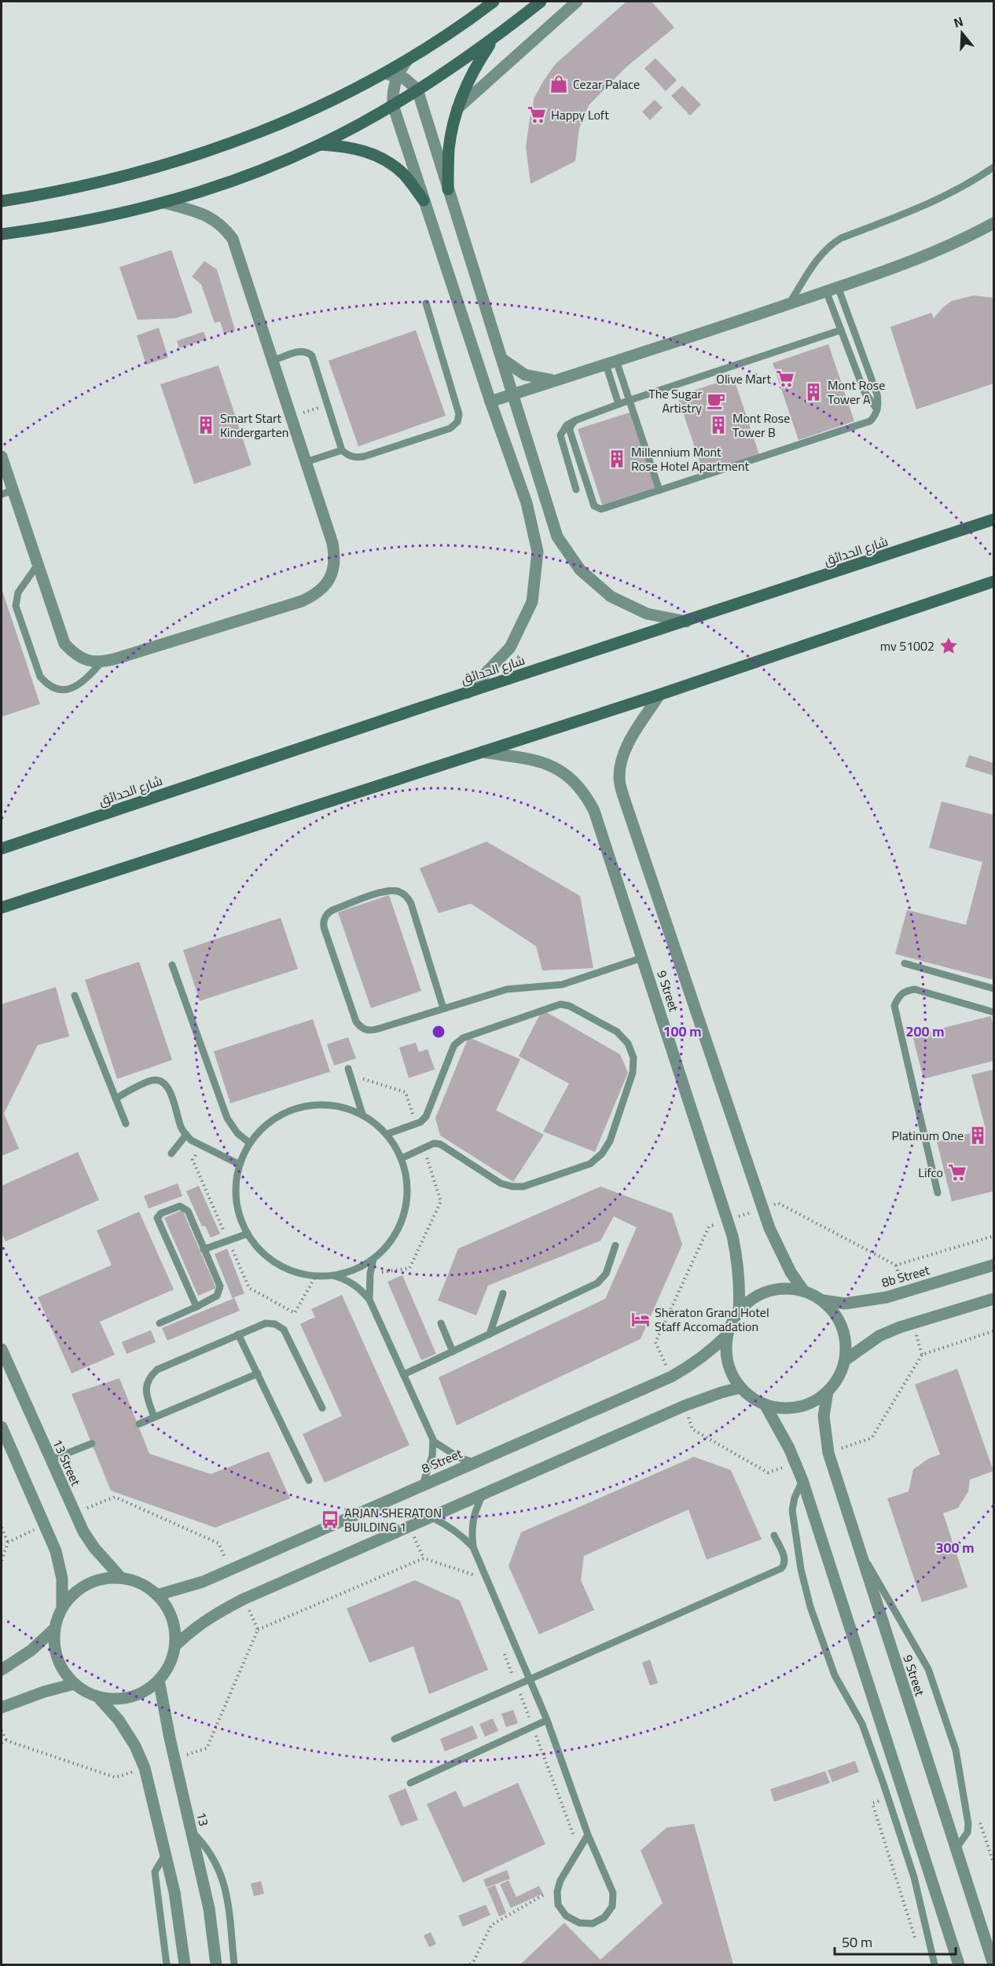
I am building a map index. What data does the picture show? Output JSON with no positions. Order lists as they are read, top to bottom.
{
  "streets": {
    "street": [
      "شارع الحدائق",
      "9 Street",
      "8b Street",
      "8 Street",
      "13 Street",
      "13"
    ]
  },
  "crossings": [
    ["9 Street", "8b Street"],
    ["9 Street", "8 Street"],
    ["8b Street", "8 Street"],
    ["8 Street", "13 Street"],
    ["8 Street", "13"],
    ["13 Street", "13"]
  ],
  "places": {
    "shop": ["Cezar Palace"],
    "supermarket": ["Happy Loft", "Olive Mart", "Lifco"],
    "building": [
      "Mont Rose Tower A",
      "Smart Start Kindergarten",
      "Mont Rose Tower B",
      "Millennium Mont Rose Hotel Apartment",
      "Platinum One"
    ],
    "cafe": ["The Sugar Artistry"],
    "place": ["mv 51002"],
    "hotel": ["Sheraton Grand Hotel Staff Accomadation"],
    "bus stop": ["ARJAN SHERATON BUILDING 1"]
  },
  "scale_bar": "50 m",
  "north": "top",
  "rings": ["100 m", "200 m", "300 m"]
}
